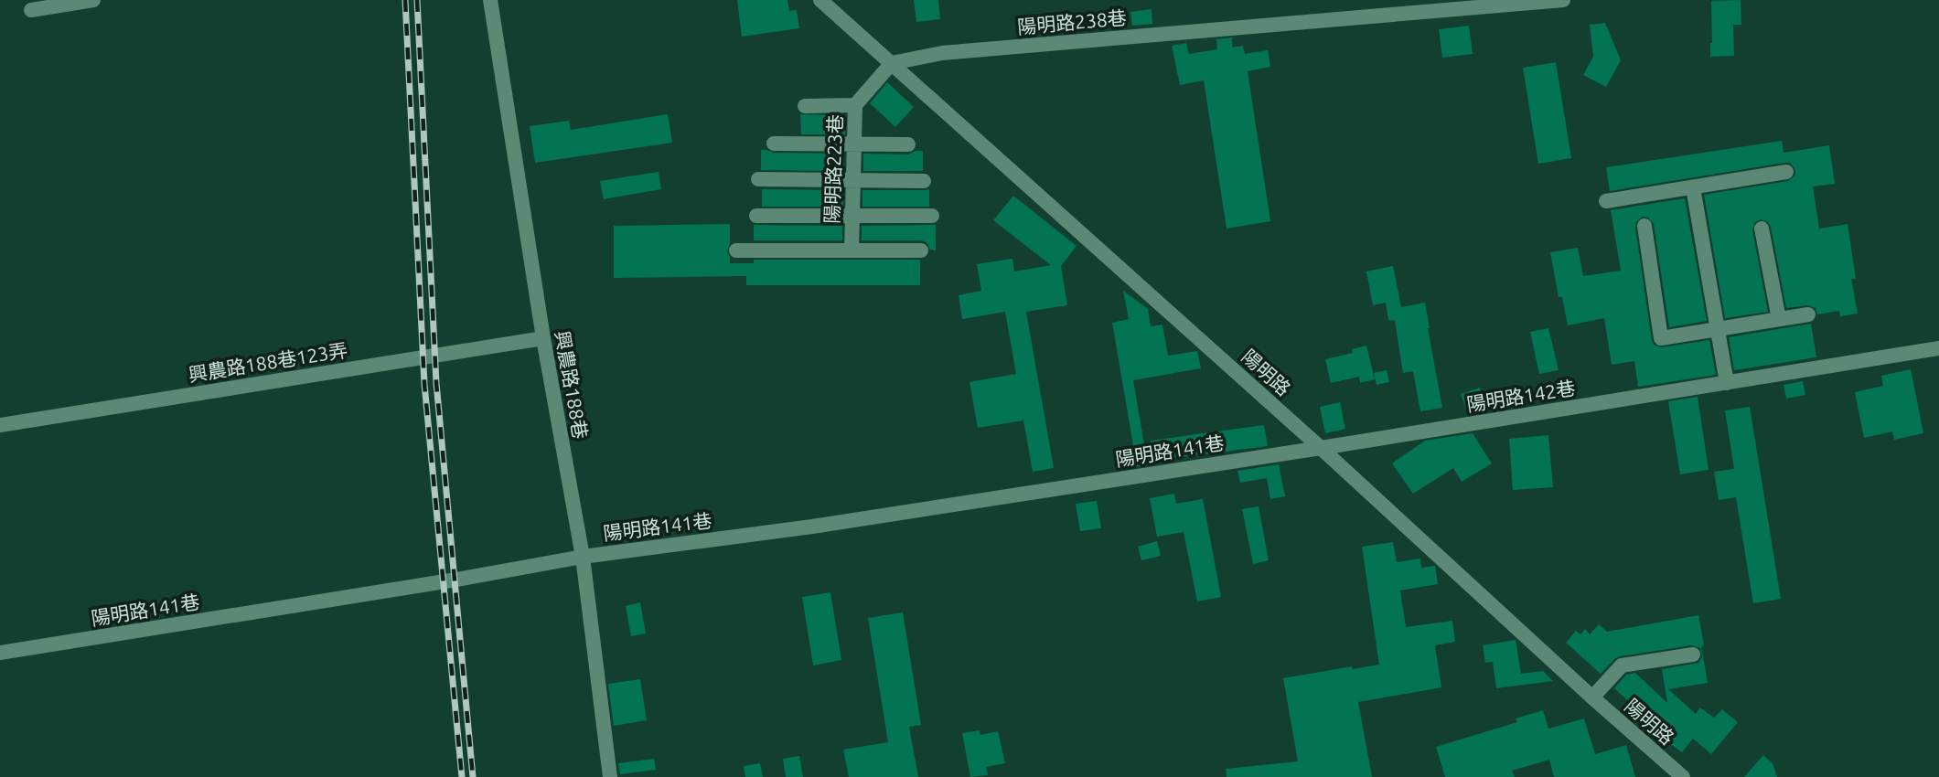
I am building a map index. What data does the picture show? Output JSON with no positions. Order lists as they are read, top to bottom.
{
  "streets": {
    "street": [
      "陽明路238巷",
      "陽明路223巷",
      "興農路188巷123弄",
      "陽明路",
      "興農路188巷",
      "陽明路142巷",
      "陽明路141巷"
    ]
  },
  "crossings": [
    ["陽明路238巷", "陽明路223巷"],
    ["陽明路238巷", "陽明路"],
    ["陽明路223巷", "陽明路"],
    ["興農路188巷123弄", "興農路188巷"],
    ["陽明路", "陽明路142巷"],
    ["陽明路", "陽明路141巷"],
    ["興農路188巷", "陽明路141巷"],
    ["陽明路142巷", "陽明路141巷"]
  ]
}
